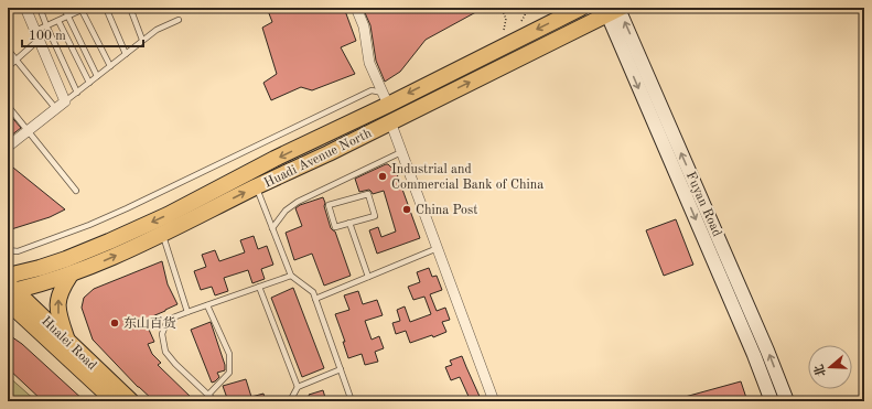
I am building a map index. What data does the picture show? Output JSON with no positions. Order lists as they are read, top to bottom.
{
  "streets": {
    "main road": ["Huadi Avenue North", "Hualei Road"],
    "street": ["Fuyan Road"]
  },
  "crossings": [
    ["Huadi Avenue North", "Fuyan Road"],
    ["Huadi Avenue North", "Hualei Road"]
  ],
  "places": ["Industrial and Commercial Bank of China", "China Post", "东山百货"],
  "scale_bar": "100 m",
  "north": "left"
}
